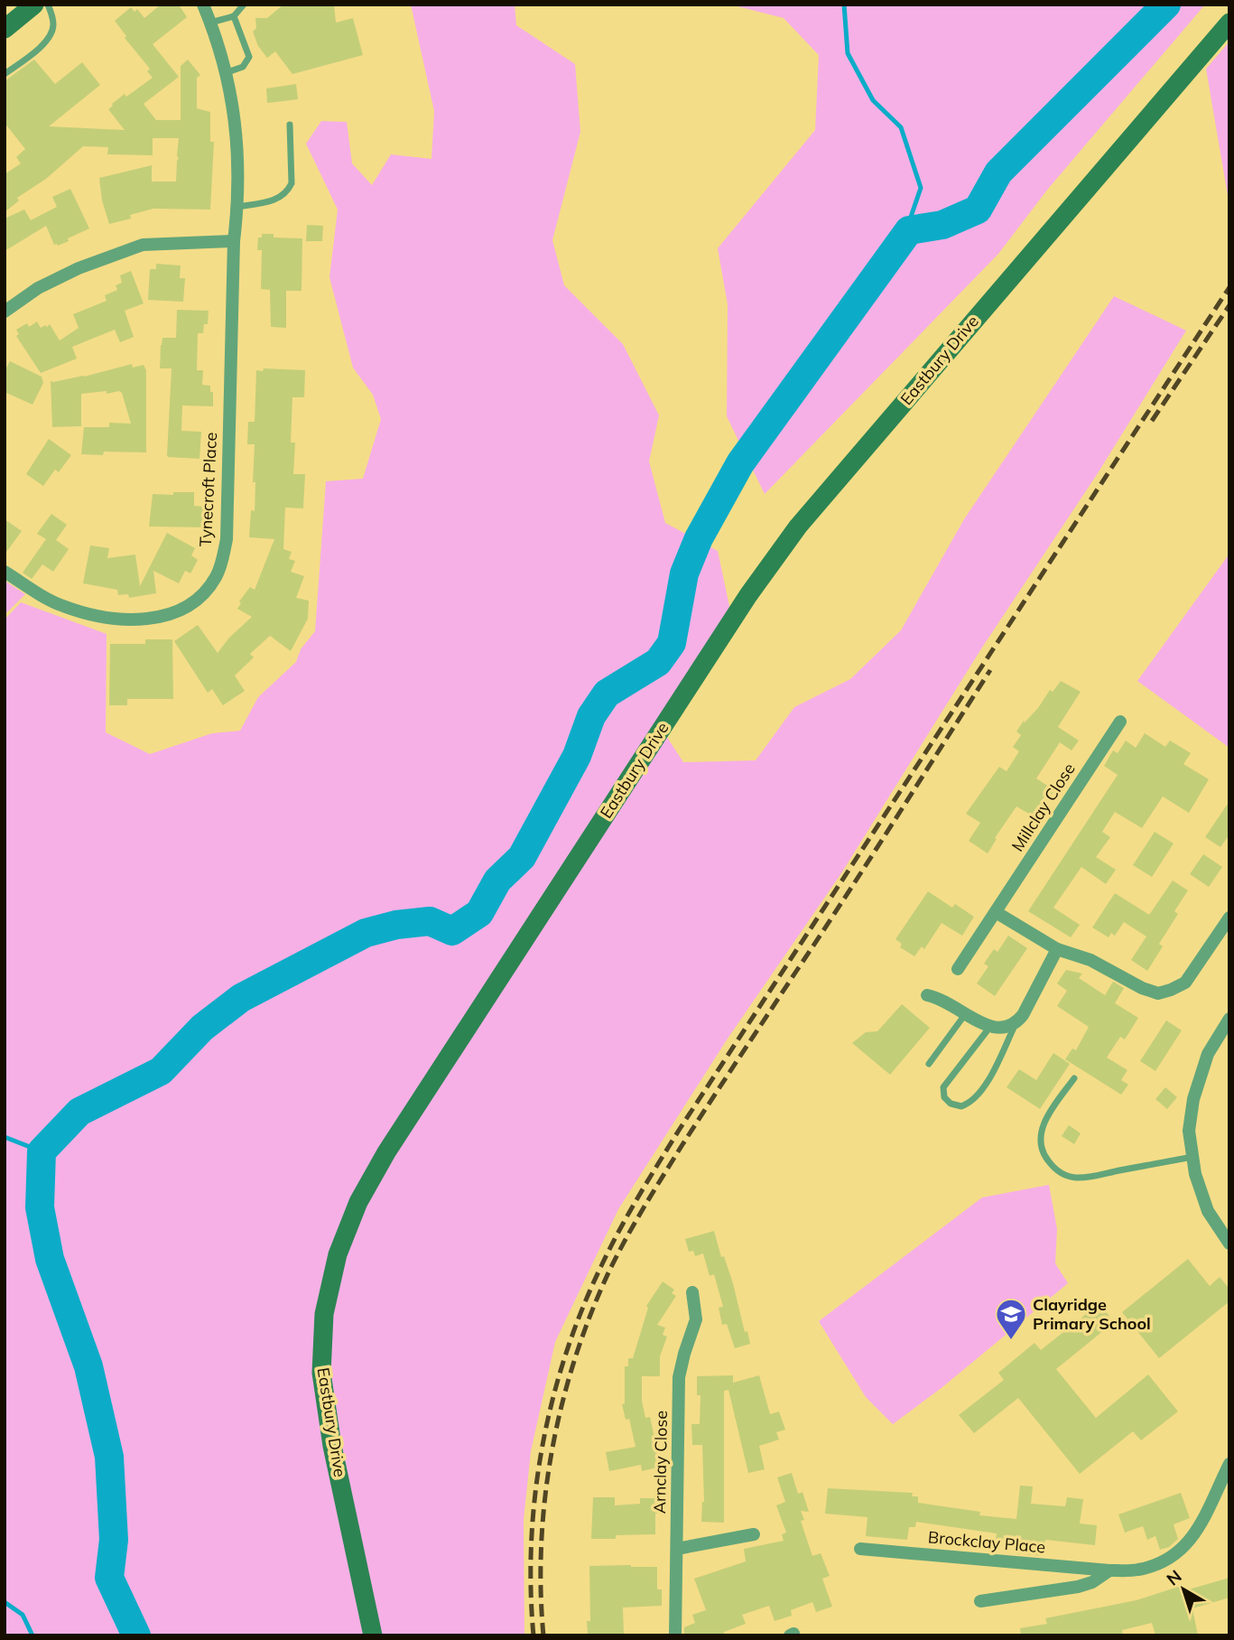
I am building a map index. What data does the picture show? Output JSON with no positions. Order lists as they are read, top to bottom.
{
  "streets": {
    "street": [
      "Eastbury Drive",
      "Tynecroft Place",
      "Millclay Close",
      "Arnclay Close",
      "Brockclay Place"
    ]
  },
  "places": {
    "school or university": ["Clayridge Primary School"]
  },
  "north": "top left"
}
